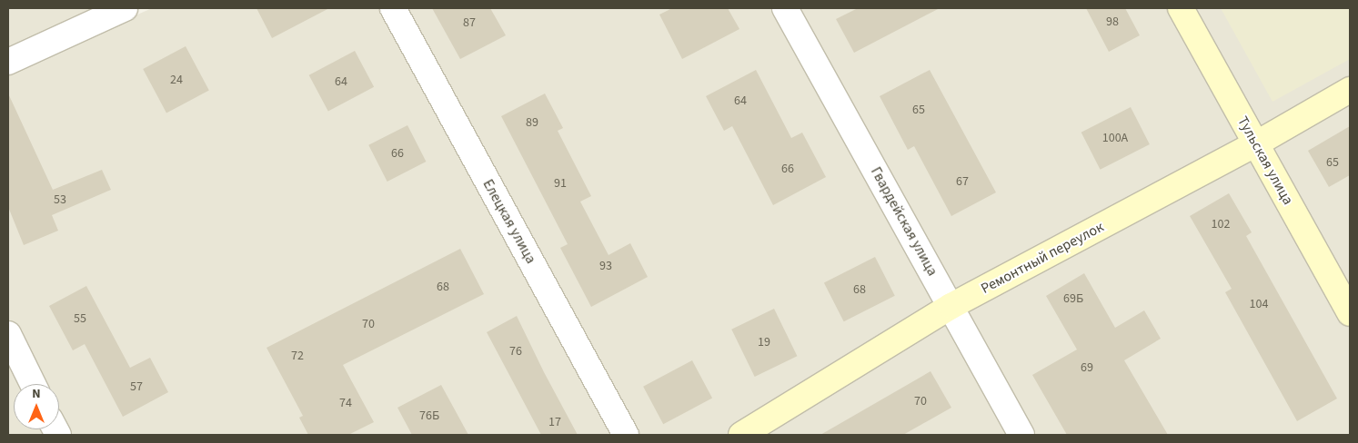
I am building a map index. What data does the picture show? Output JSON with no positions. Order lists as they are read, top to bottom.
{
  "streets": {
    "main road": ["Тульская улица", "Ремонтный переулок"],
    "street": ["Елецкая улица", "Гвардейская улица"]
  },
  "crossings": [
    ["Тульская улица", "Ремонтный переулок"],
    ["Гвардейская улица", "Ремонтный переулок"]
  ],
  "house_numbers": [
    "98",
    "87",
    "24",
    "64",
    "64",
    "65",
    "89",
    "100А",
    "66",
    "65",
    "66",
    "67",
    "91",
    "53",
    "102",
    "93",
    "68",
    "68",
    "69Б",
    "104",
    "55",
    "70",
    "19",
    "76",
    "72",
    "69",
    "57",
    "70",
    "74",
    "76Б",
    "17"
  ],
  "north": "top"
}
